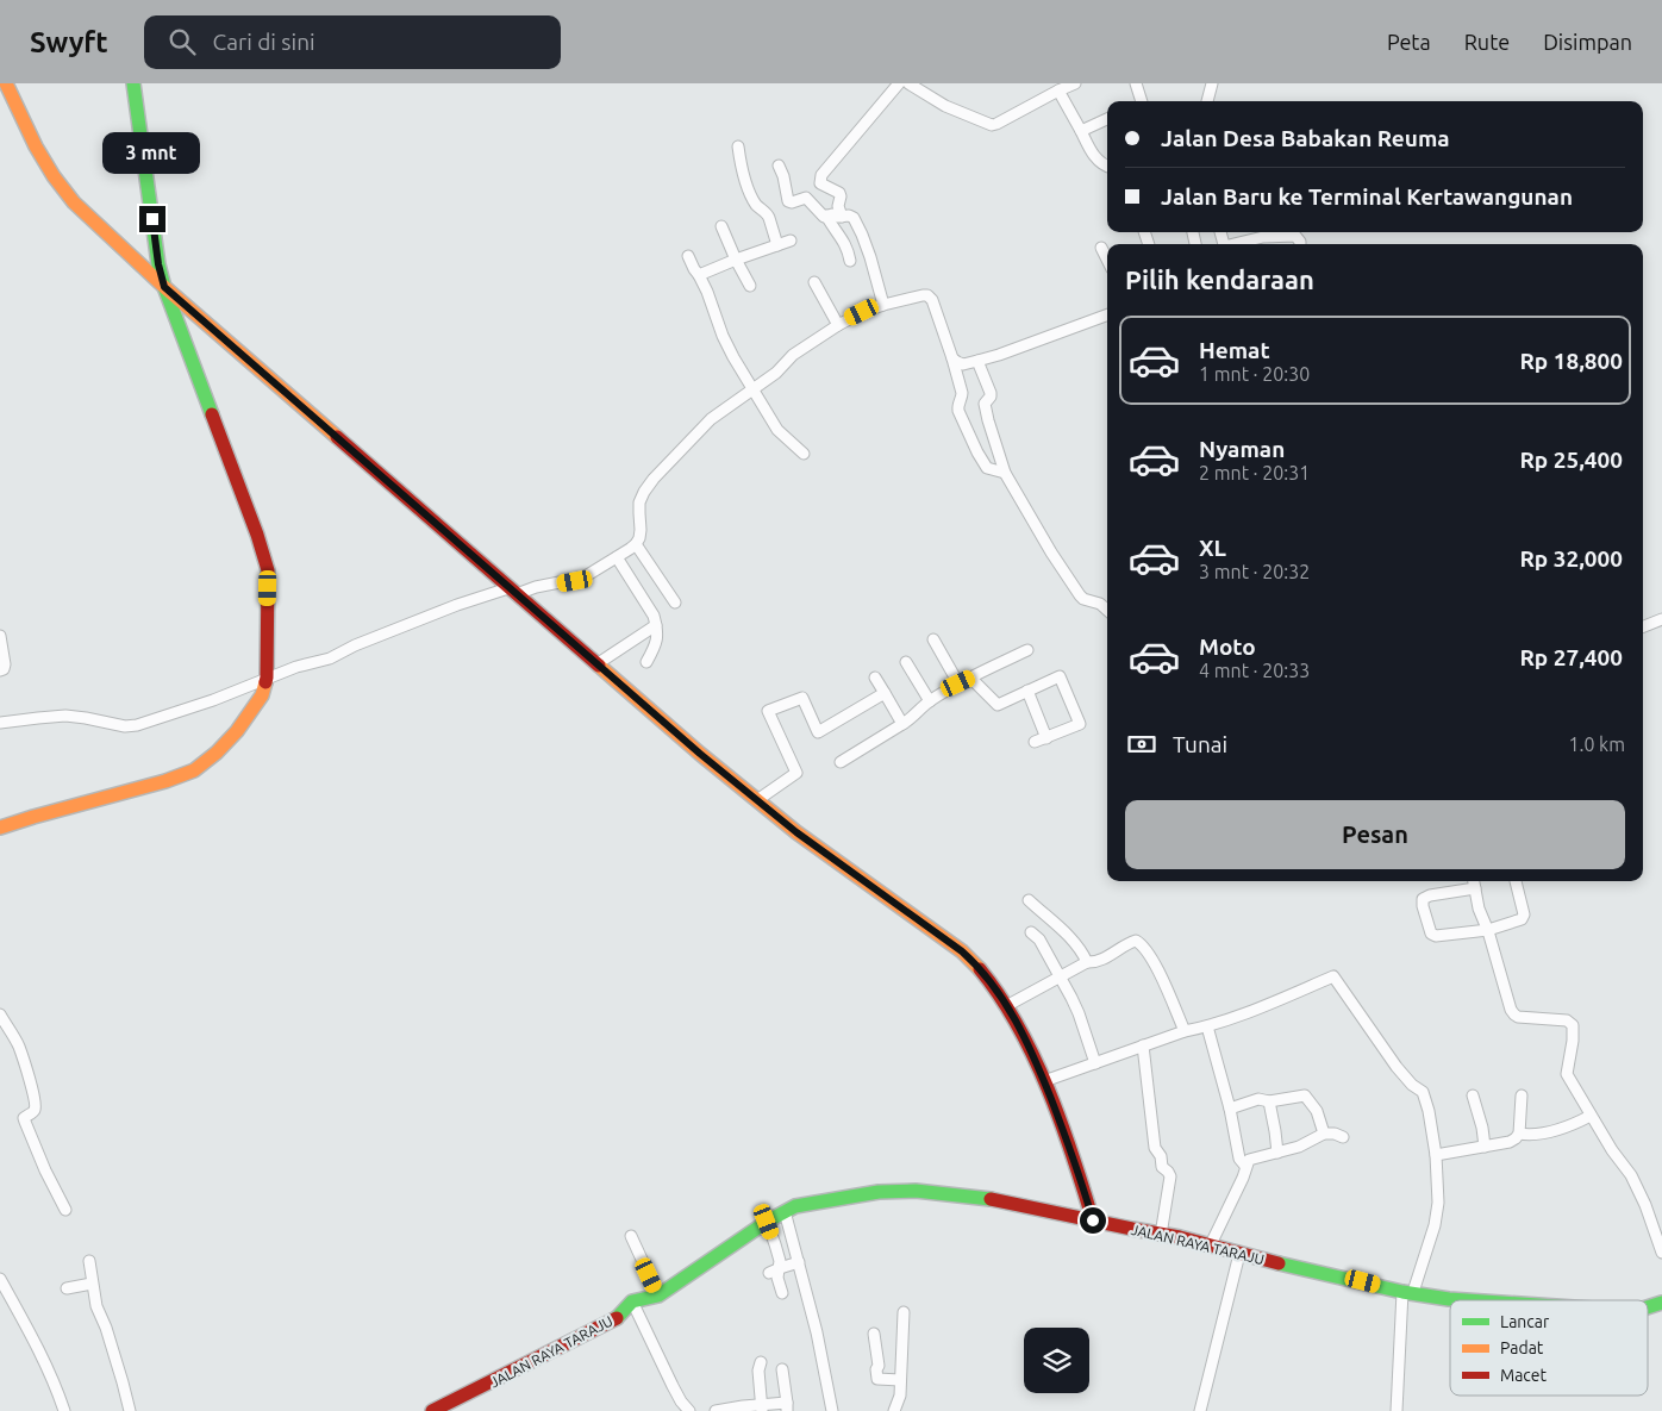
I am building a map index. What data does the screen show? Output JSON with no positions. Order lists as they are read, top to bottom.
{
  "streets": {
    "street": ["JALAN RAYA TARAJU"]
  },
  "legend": ["Lancar", "Padat", "Macet"],
  "page": {
    "header": "Swyft",
    "search": "Cari di sini",
    "nav": ["Peta", "Rute", "Disimpan"],
    "banner": ["Jalan Desa Babakan Reuma", "Jalan Baru ke Terminal Kertawangunan"],
    "bubble": "3 mnt",
    "heading": "Pilih kendaraan",
    "list": [
      {
        "name": "Hemat",
        "note": "1 mnt · 20:30",
        "value": "Rp 18,800"
      },
      {
        "name": "Nyaman",
        "note": "2 mnt · 20:31",
        "value": "Rp 25,400"
      },
      {
        "name": "XL",
        "note": "3 mnt · 20:32",
        "value": "Rp 32,000"
      },
      {
        "name": "Moto",
        "note": "4 mnt · 20:33",
        "value": "Rp 27,400"
      }
    ],
    "pay": ["Tunai", "1.0 km"],
    "buttons": "Pesan"
  }
}
